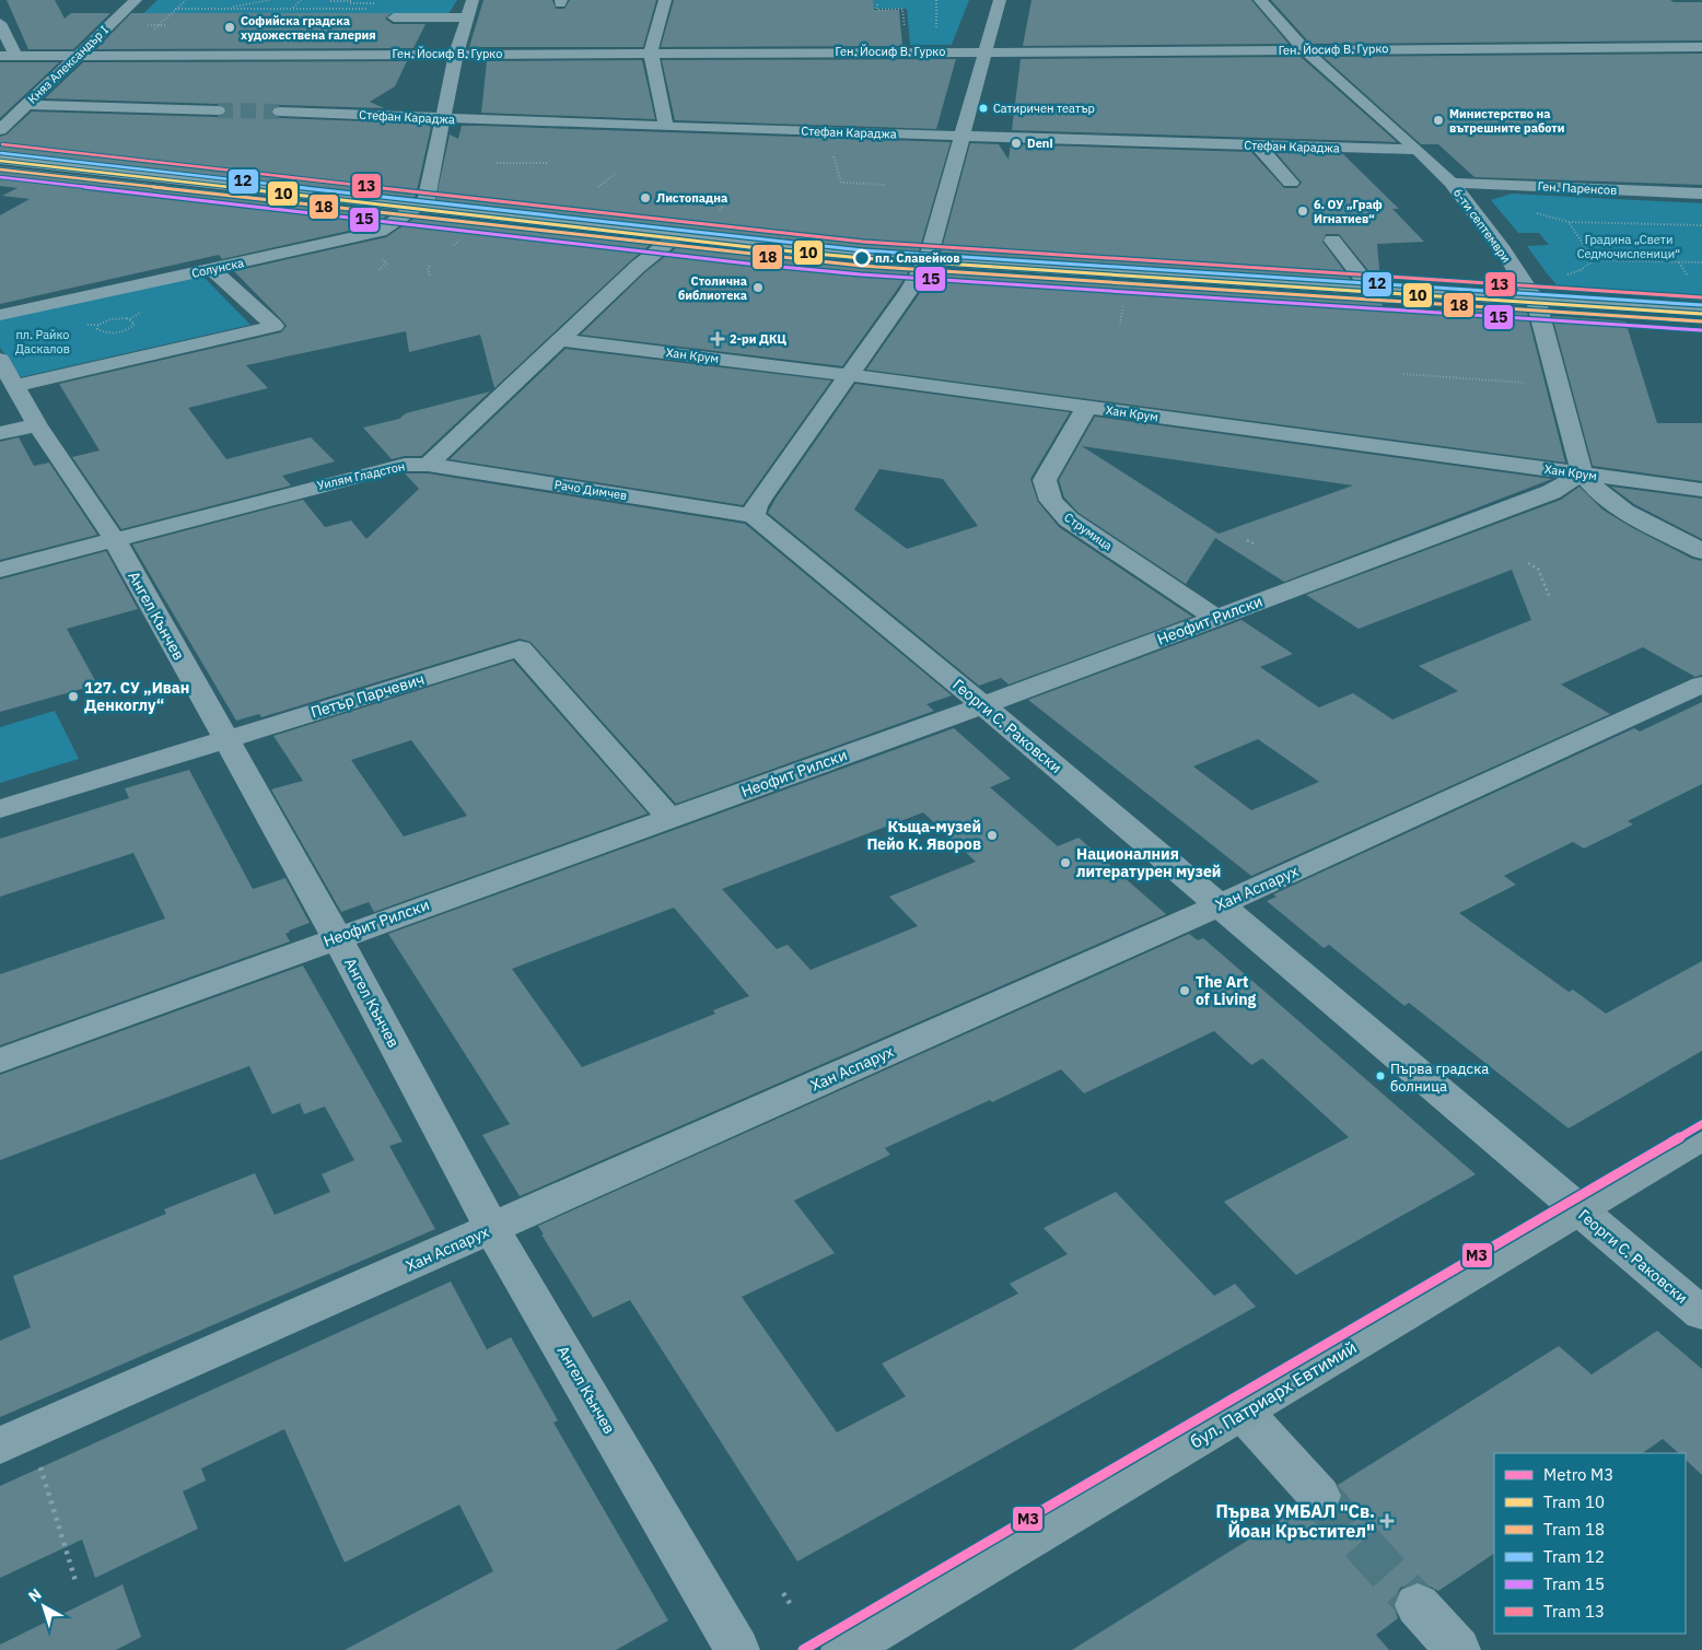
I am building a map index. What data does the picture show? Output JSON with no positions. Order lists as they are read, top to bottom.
{
  "streets": {
    "main road": ["бул. Патриарх Евтимий"],
    "street": [
      "Ген. Йосиф В. Гурко",
      "Княз Александър I",
      "Стефан Караджа",
      "Ген. Паренсов",
      "6-ти септември",
      "Солунска",
      "Хан Крум",
      "Уилям Гладстон",
      "Рачо Димчев",
      "Струмица",
      "Ангел Кънчев",
      "Неофит Рилски",
      "Петър Парчевич",
      "Георги С. Раковски",
      "Хан Аспарух"
    ]
  },
  "crossings": [
    ["Ген. Йосиф В. Гурко", "Княз Александър I"],
    ["Ген. Йосиф В. Гурко", "6-ти септември"],
    ["Стефан Караджа", "6-ти септември"],
    ["Ген. Паренсов", "6-ти септември"],
    ["6-ти септември", "Хан Крум"],
    ["6-ти септември", "Неофит Рилски"],
    ["Хан Крум", "Уилям Гладстон"],
    ["Хан Крум", "Струмица"],
    ["Хан Крум", "Неофит Рилски"],
    ["Уилям Гладстон", "Рачо Димчев"],
    ["Уилям Гладстон", "Ангел Кънчев"],
    ["Рачо Димчев", "Георги С. Раковски"],
    ["Струмица", "Неофит Рилски"],
    ["Ангел Кънчев", "Неофит Рилски"],
    ["Ангел Кънчев", "Петър Парчевич"],
    ["Ангел Кънчев", "Хан Аспарух"],
    ["Неофит Рилски", "Петър Парчевич"],
    ["Неофит Рилски", "Георги С. Раковски"],
    ["Георги С. Раковски", "Хан Аспарух"],
    ["Георги С. Раковски", "бул. Патриарх Евтимий"]
  ],
  "parks": ["Градина „Свети Седмочисленици“", "пл. Райко Даскалов"],
  "places": {
    "other": [
      "Софийска градска художествена галерия",
      "Сатиричен театър",
      "Министерство на вътрешните работи",
      "Deni",
      "Листопадна",
      "6. ОУ „Граф Игнатиев“",
      "пл. Славейков",
      "Столична библиотека",
      "127. СУ „Иван Денкоглу“",
      "Къща-музей Пейо К. Яворов",
      "Националния литературен музей",
      "The Art of Living",
      "Първа градска болница"
    ],
    "health": ["2-ри ДКЦ", "Първа УМБАЛ \"Св. Йоан Кръстител\""]
  },
  "lines": [
    "tram line 13",
    "tram line 12",
    "tram line 10",
    "tram line 18",
    "tram line 15",
    "metro line M3"
  ],
  "legend": [
    "Metro M3",
    "Tram 10",
    "Tram 18",
    "Tram 12",
    "Tram 15",
    "Tram 13"
  ],
  "north": "top left"
}
